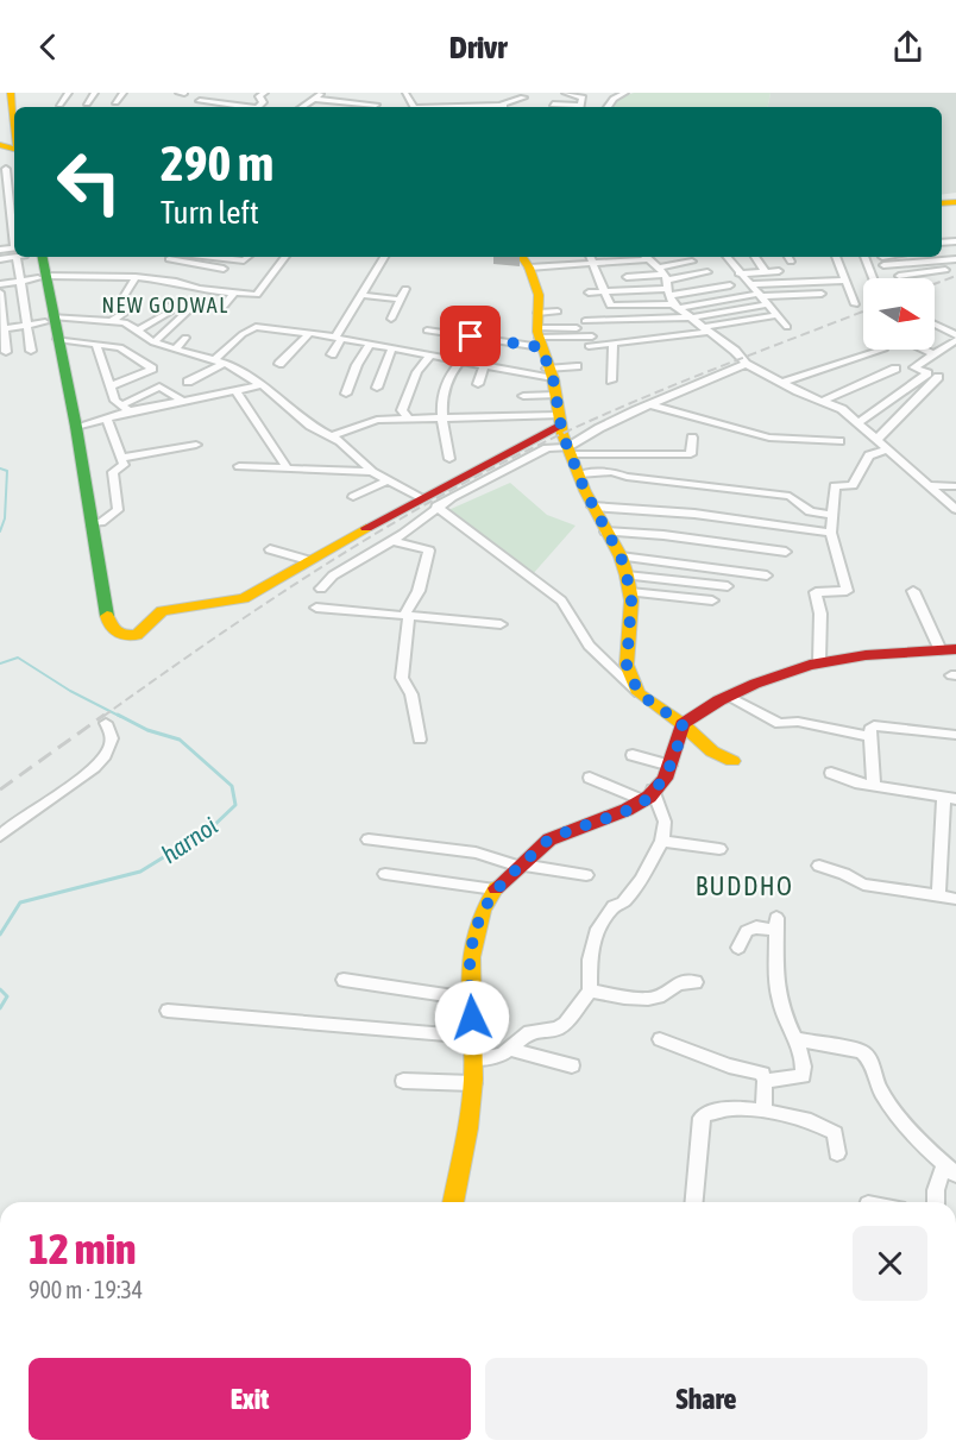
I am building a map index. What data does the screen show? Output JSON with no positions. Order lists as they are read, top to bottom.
{
  "districts": ["NEW GODWAL", "BUDDHO"],
  "water": ["harnoi"],
  "north": "right",
  "page": {
    "header": "Drivr",
    "turn": ["290 m", "Turn left"],
    "heading": ["12 min", "900 m · 19:34"],
    "buttons": ["Exit", "Share"]
  }
}
